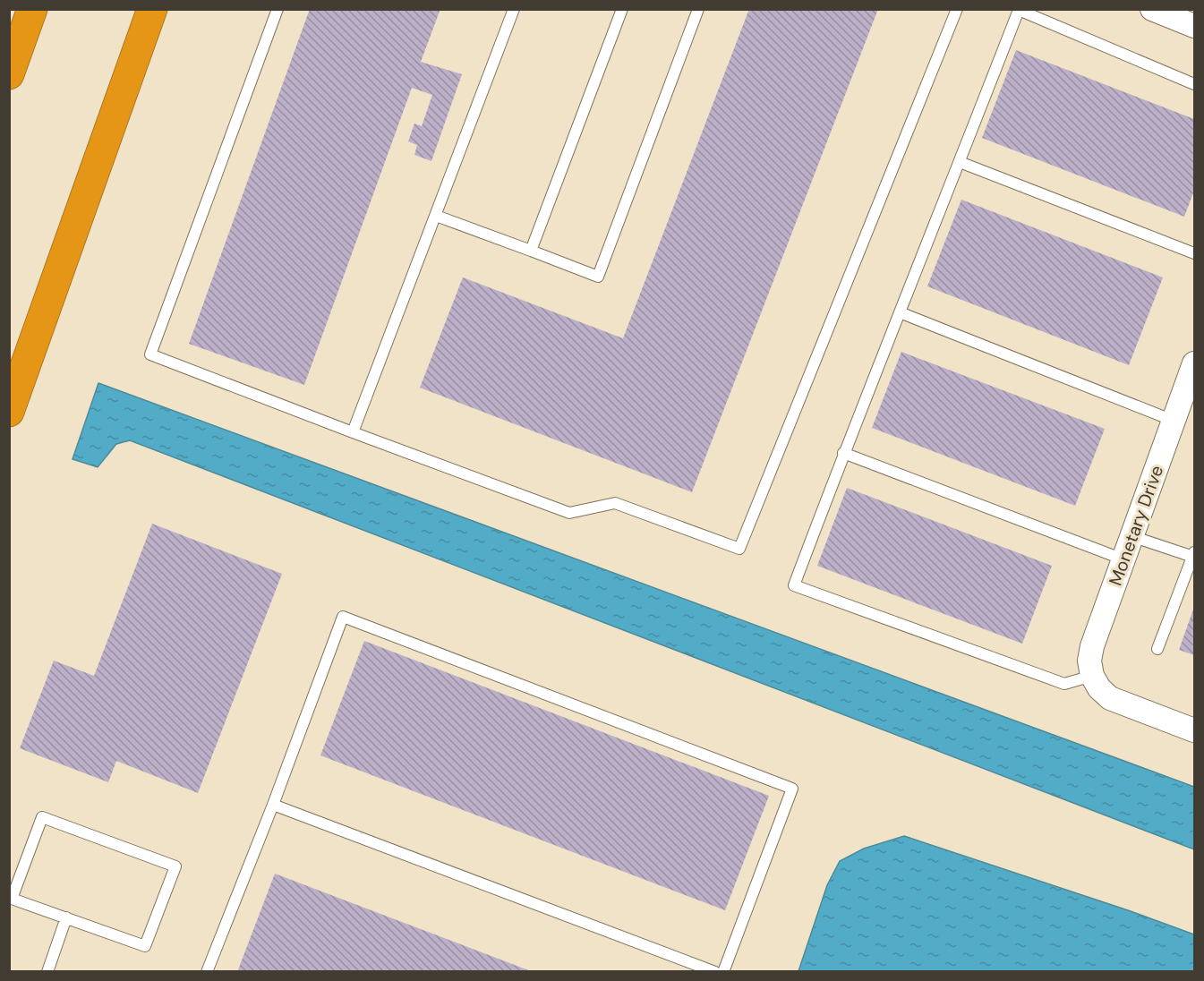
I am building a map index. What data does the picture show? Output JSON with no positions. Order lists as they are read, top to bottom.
{
  "streets": {
    "street": ["Monetary Drive"]
  }
}
